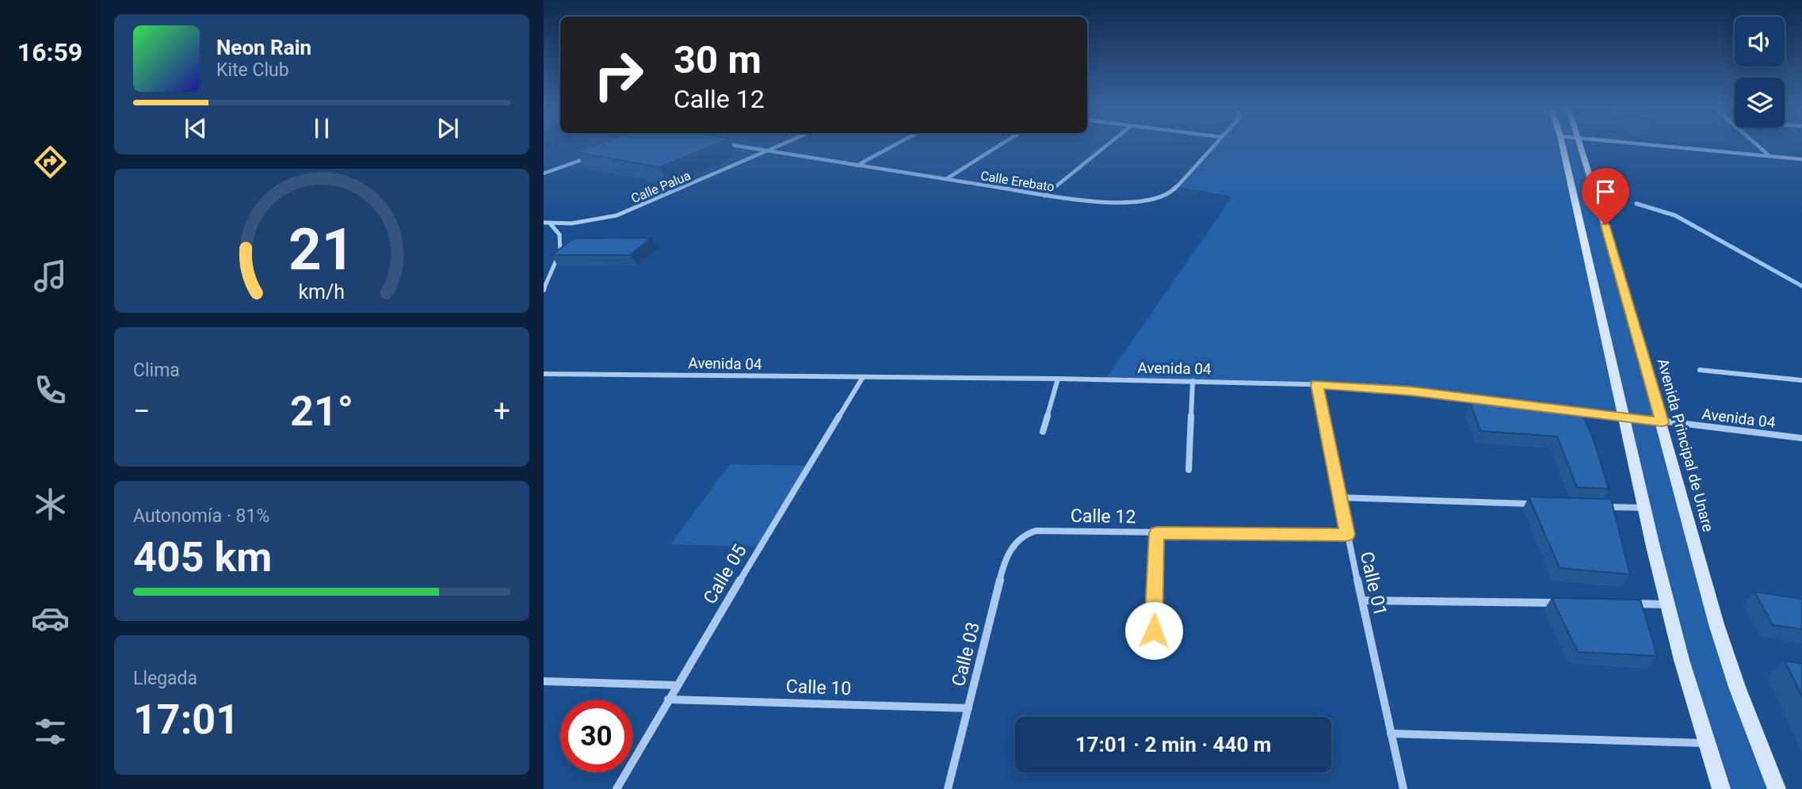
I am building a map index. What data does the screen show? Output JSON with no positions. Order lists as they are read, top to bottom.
{
  "streets": {
    "street": [
      "Calle Erebato",
      "Calle Palua",
      "Avenida 04",
      "Avenida Principal de Unare",
      "Calle 12",
      "Calle 05",
      "Calle 01",
      "Calle 03",
      "Calle 10"
    ]
  },
  "crossings": [
    ["Calle Erebato", "Calle Palua"],
    ["Avenida 04", "Avenida Principal de Unare"],
    ["Avenida 04", "Calle 05"],
    ["Avenida 04", "Calle 01"],
    ["Calle 12", "Calle 01"],
    ["Calle 12", "Calle 03"],
    ["Calle 05", "Calle 10"],
    ["Calle 03", "Calle 10"]
  ],
  "page": {
    "tabs": "16:59",
    "turn": ["30 m", "Calle 12"],
    "song": ["Neon Rain", "Kite Club"],
    "tile": [
      "Clima",
      ["Autonomía · 81%", "405 km"],
      ["Llegada", "17:01"]
    ],
    "heat": ["−", "21°", "+"],
    "limit": "30",
    "trip": "17:01 · 2 min · 440 m",
    "gauge": ["21", "km/h"]
  }
}
